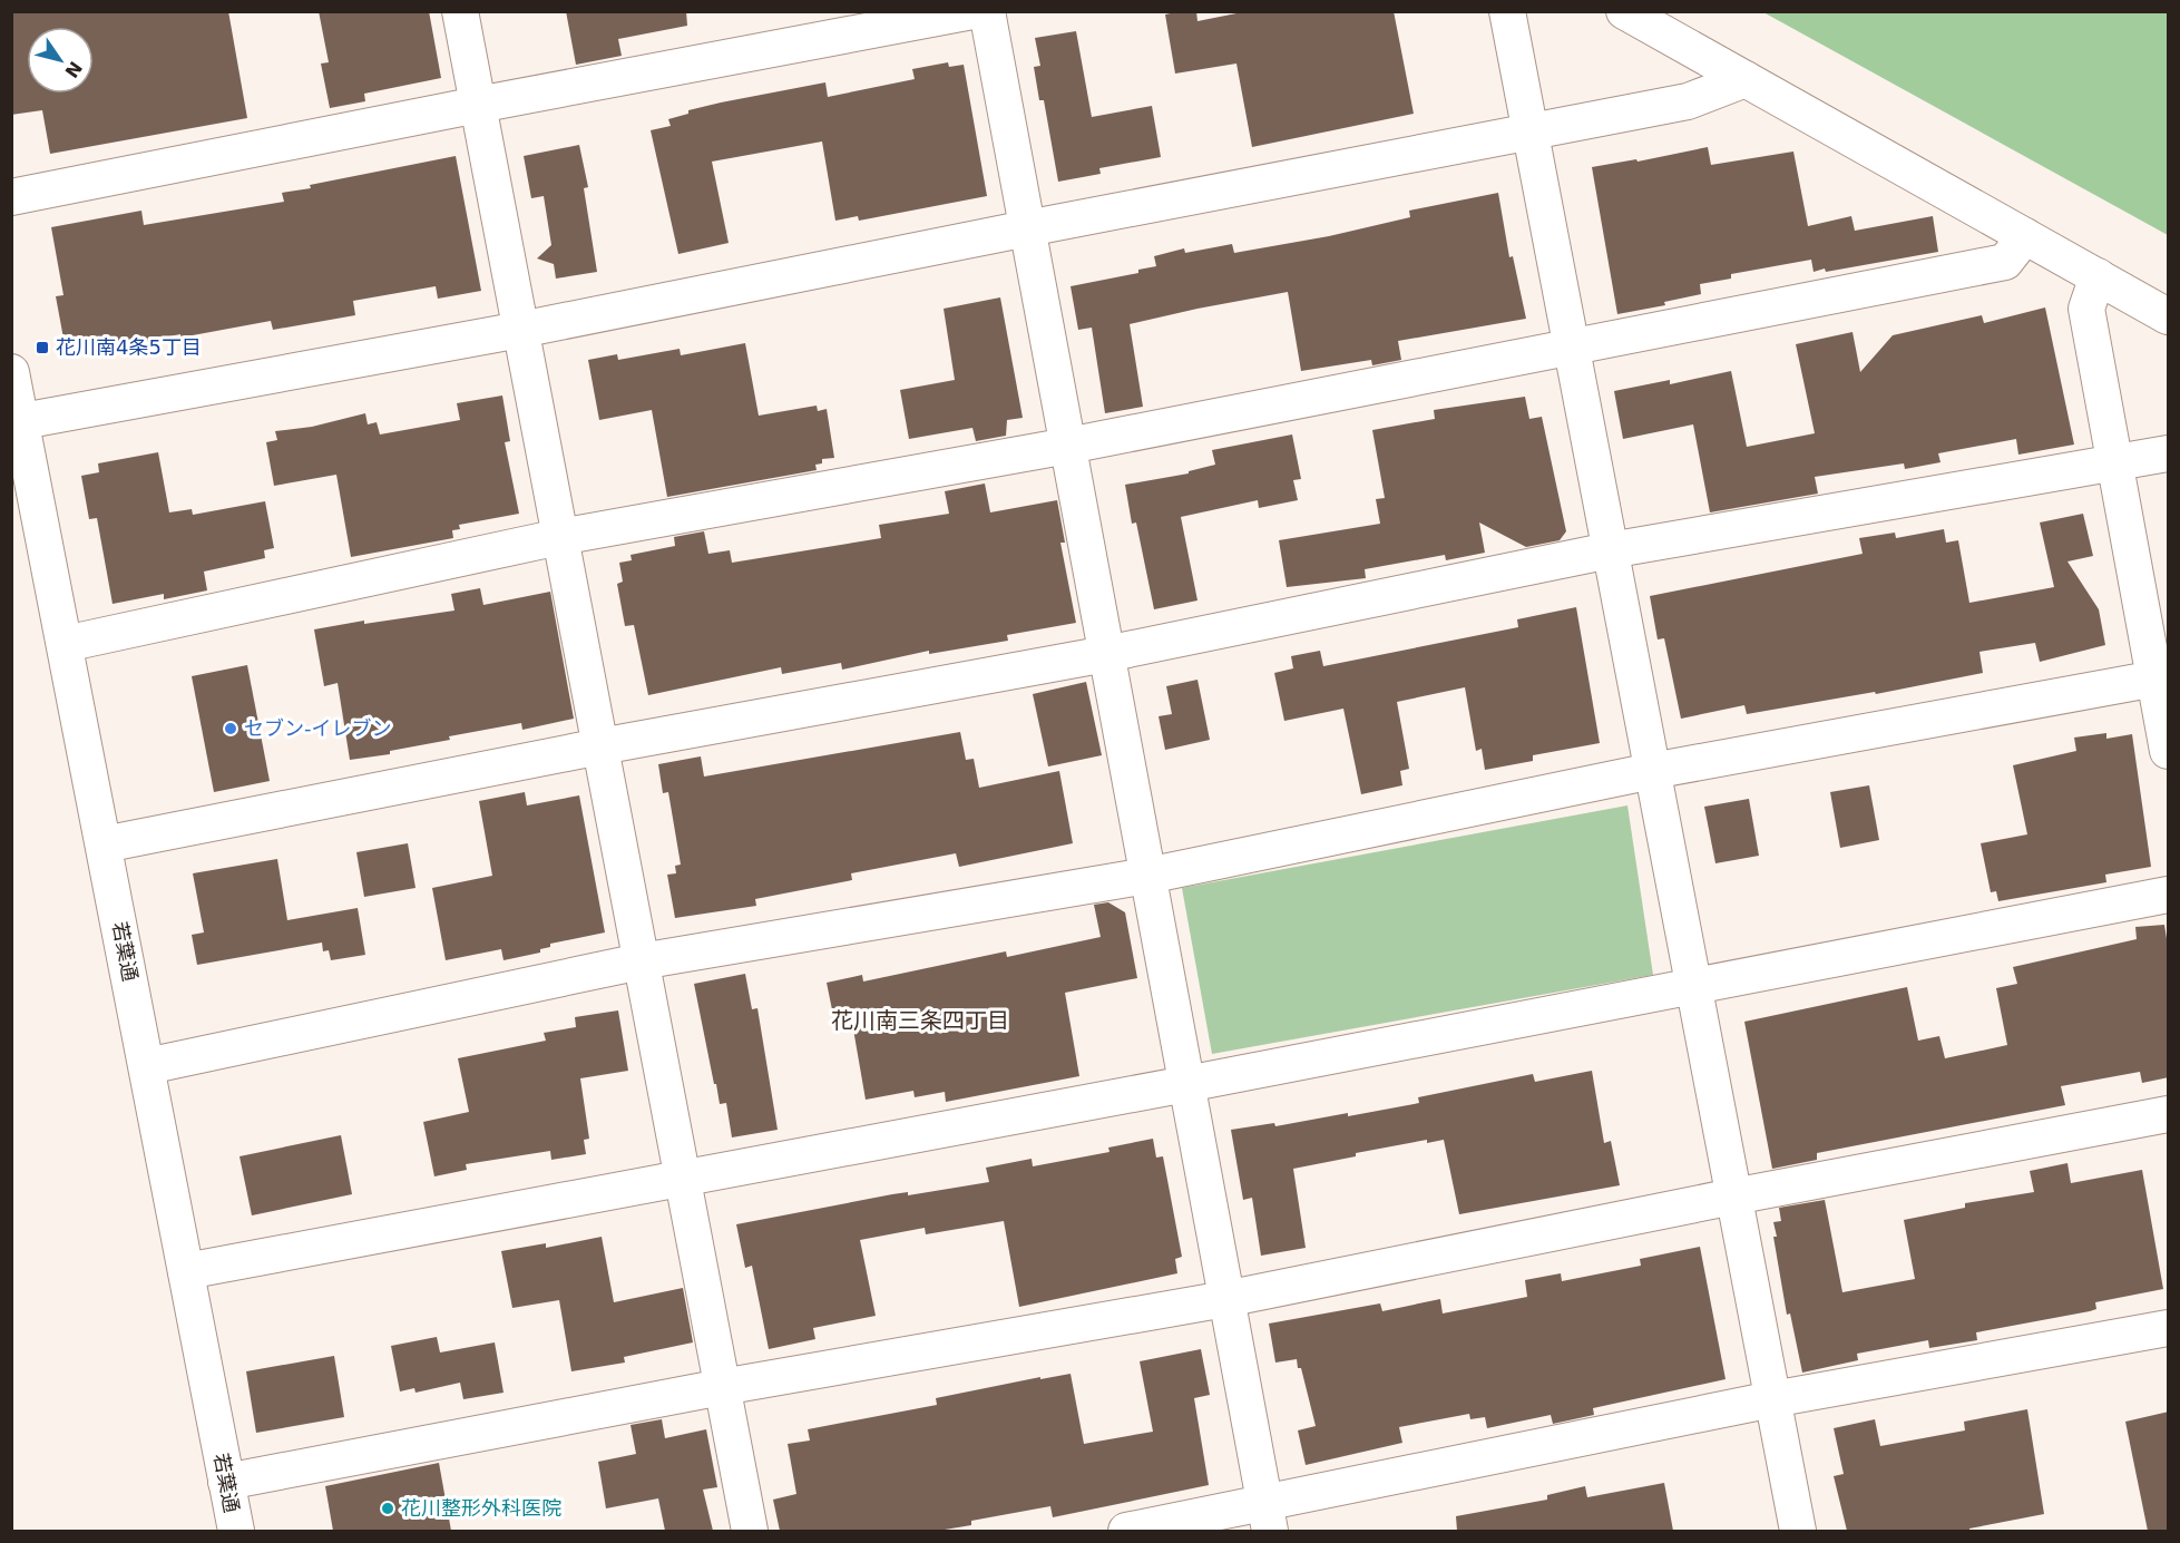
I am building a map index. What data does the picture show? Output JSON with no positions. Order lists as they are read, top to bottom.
{
  "streets": {
    "street": ["若葉通"]
  },
  "districts": ["花川南三条四丁目"],
  "places": {
    "transit": ["花川南4条5丁目"],
    "other": ["セブン-イレブン", "花川整形外科医院"]
  },
  "north": "bottom right"
}
